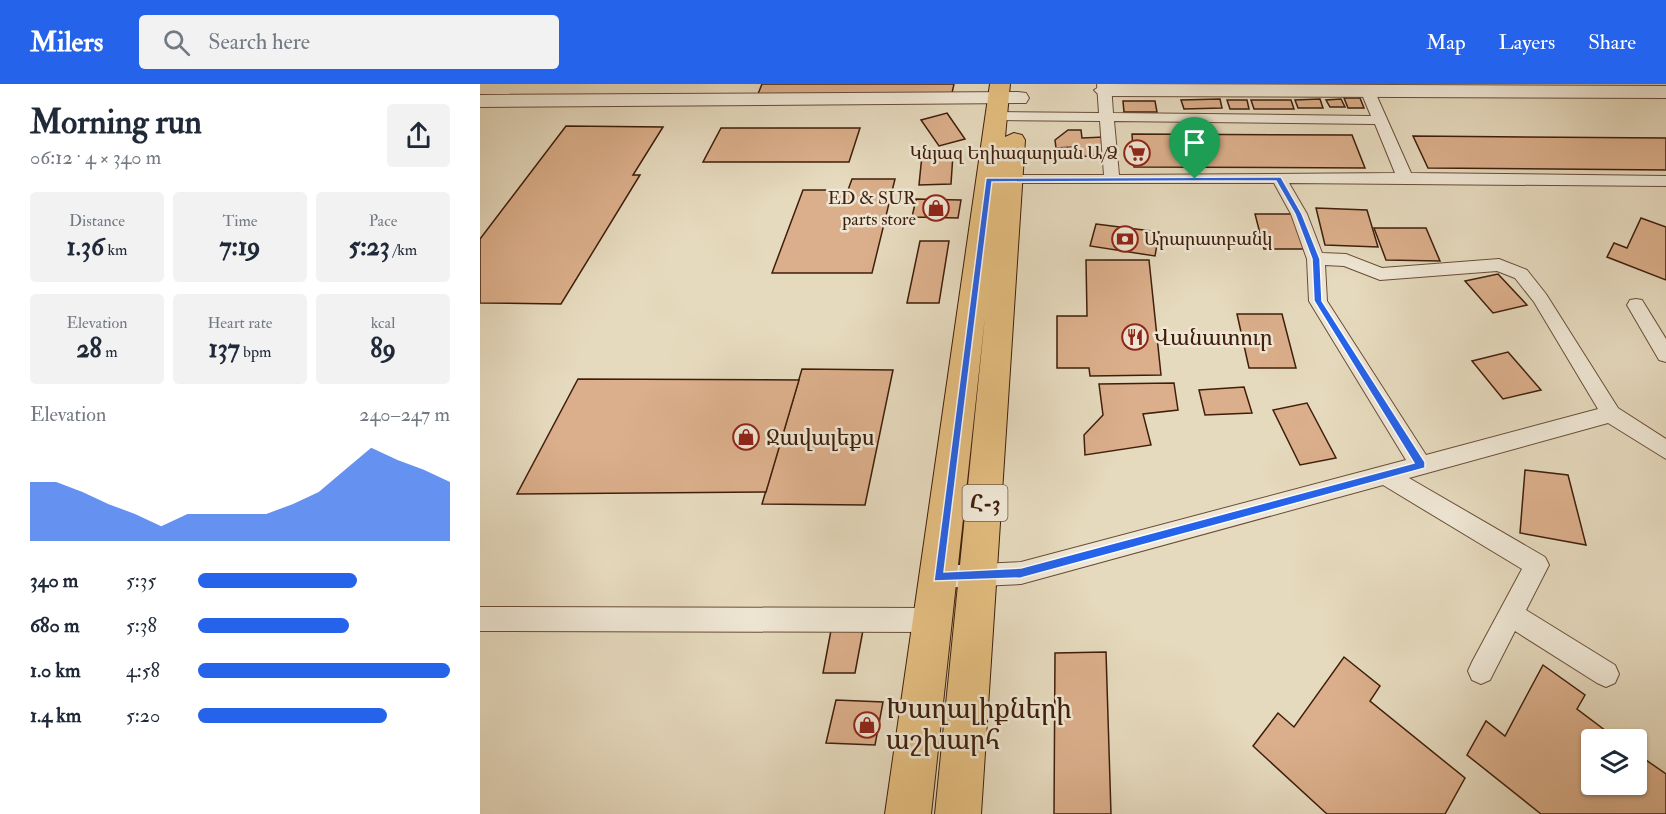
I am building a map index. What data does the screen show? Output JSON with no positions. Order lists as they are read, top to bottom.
{
  "streets": {
    "main road": ["Հ-3"]
  },
  "places": {
    "supermarket": ["Կնյազ Եղիազարյան Ա/Ձ"],
    "shop": ["ED & SUR parts store", "Ջավալեքս", "Խաղալիքների աշխարհ"],
    "bank": ["Արարատբանկ"],
    "restaurant": ["Վանատուր"]
  },
  "page": {
    "header": "Milers",
    "search": "Search here",
    "nav": ["Map", "Layers", "Share"],
    "heading": ["Morning run", "06:12 · 4 × 340 m"],
    "stats": [
      ["Distance", "1.36 km"],
      ["Time", "7:19"],
      ["Pace", "5:23 /km"],
      ["Elevation", "28 m"],
      ["Heart rate", "137 bpm"],
      ["kcal", "89"]
    ],
    "chart": ["Elevation", "240–247 m"],
    "list": [
      {
        "name": "340 m",
        "note": "5:35"
      },
      {
        "name": "680 m",
        "note": "5:38"
      },
      {
        "name": "1.0 km",
        "note": "4:58"
      },
      {
        "name": "1.4 km",
        "note": "5:20"
      }
    ]
  }
}
